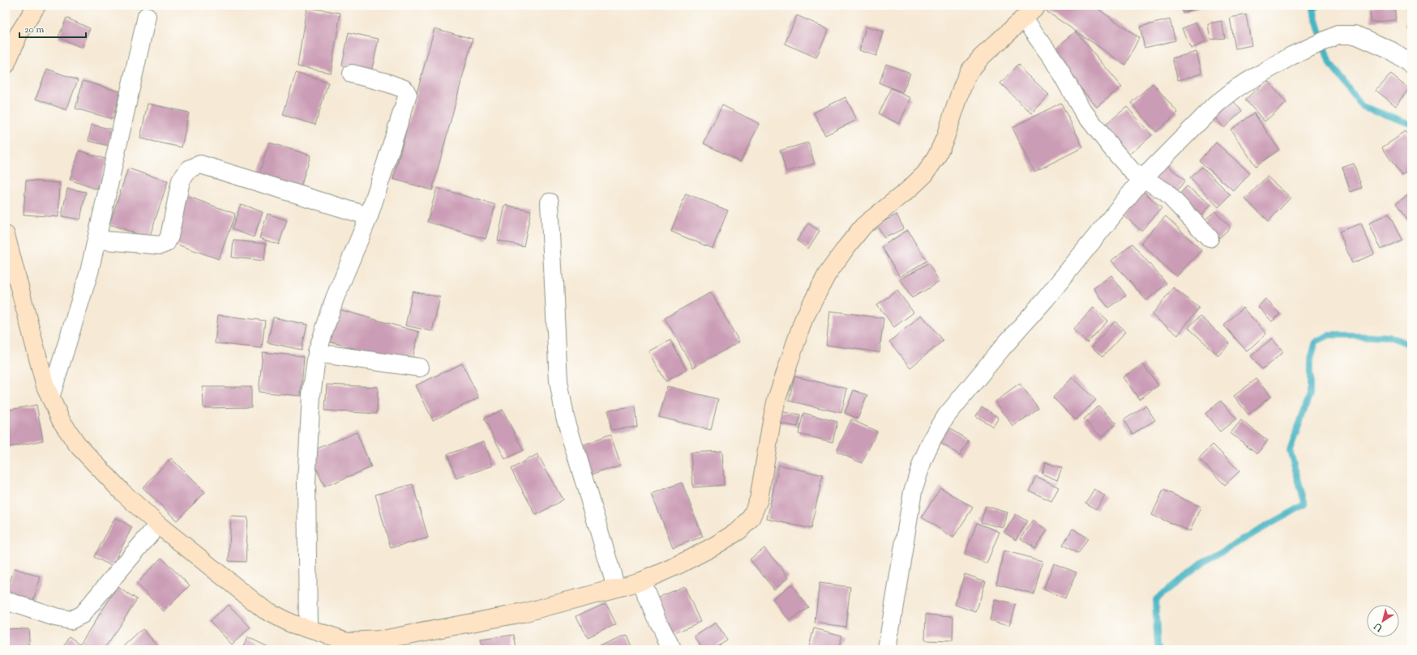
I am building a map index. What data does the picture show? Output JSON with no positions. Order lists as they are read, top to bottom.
{
  "scale_bar": "20 m",
  "north": "bottom left"
}
